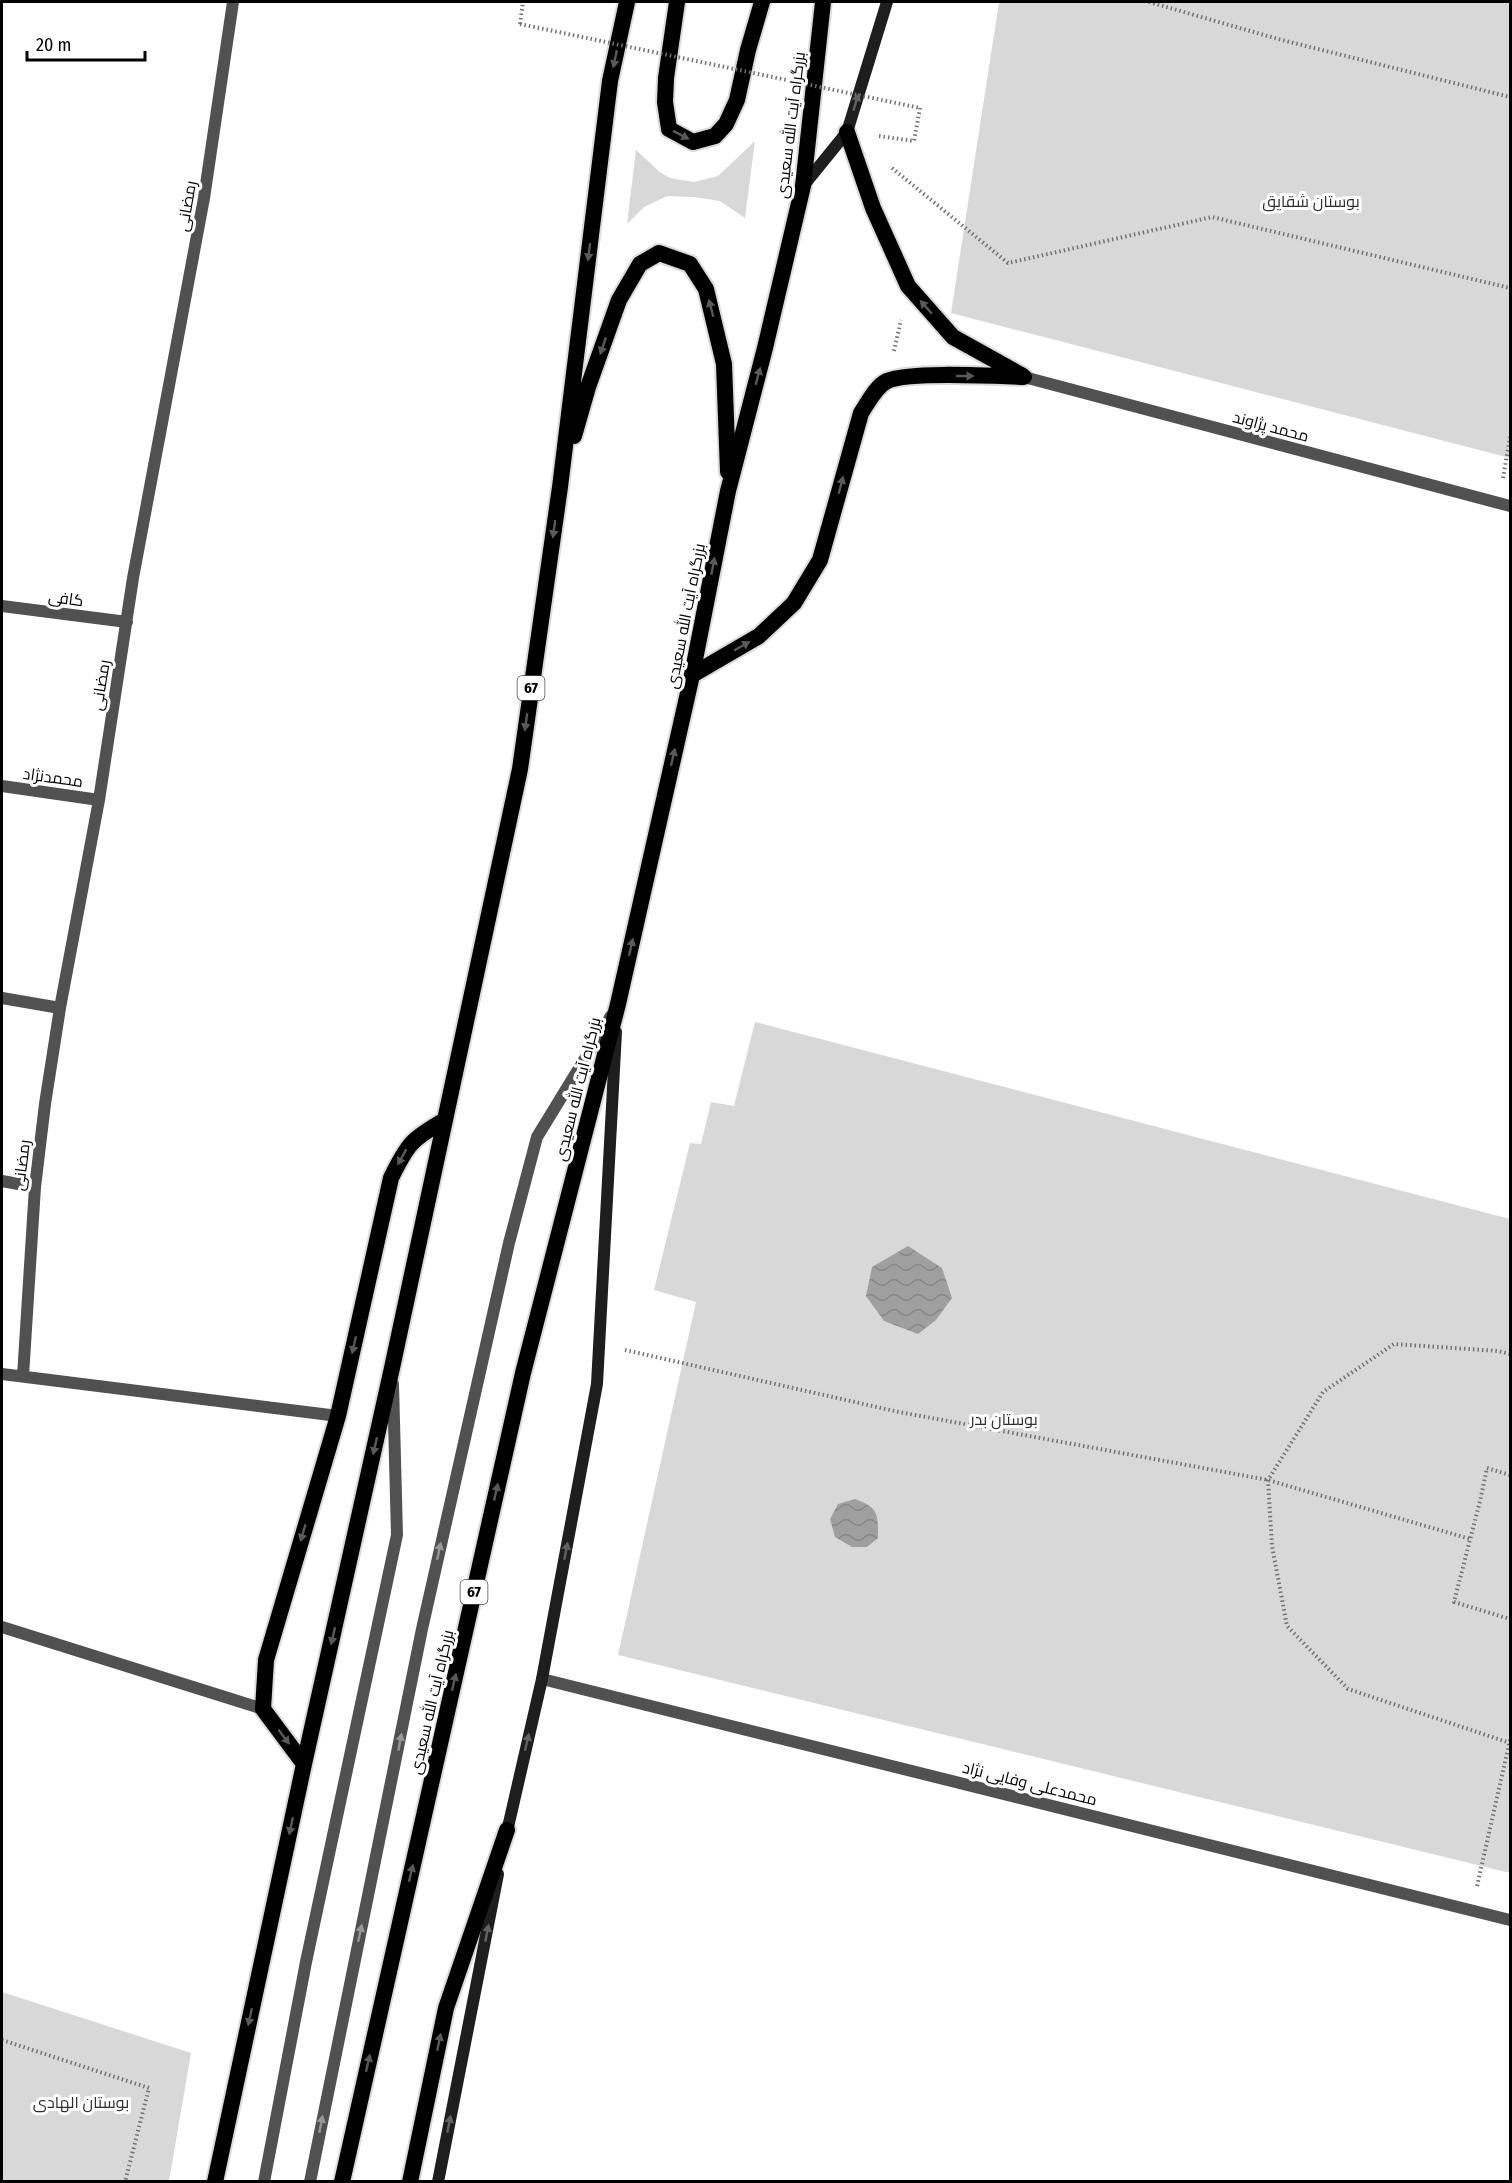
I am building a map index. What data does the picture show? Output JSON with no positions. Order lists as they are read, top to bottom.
{
  "streets": {
    "highway": ["بزرگراه آیت الله سعیدی", "67"],
    "street": [
      "رمضانی",
      "محمد پژاوند",
      "کافی",
      "محمدنژاد",
      "محمدعلی وفایی نژاد"
    ]
  },
  "crossings": [
    ["رمضانی", "کافی"],
    ["رمضانی", "محمدنژاد"]
  ],
  "parks": ["بوستان شقایق", "بوستان بدر", "بوستان الهادی"],
  "scale_bar": "20 m"
}
